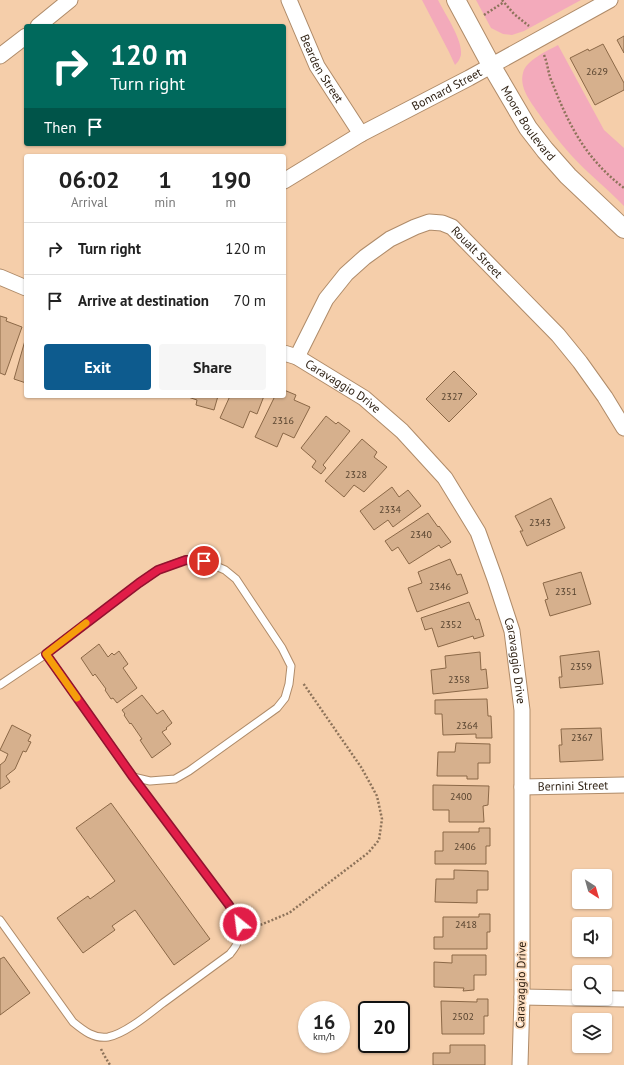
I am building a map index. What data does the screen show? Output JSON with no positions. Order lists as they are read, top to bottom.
{
  "streets": {
    "street": [
      "Bearden Street",
      "Bonnard Street",
      "Moore Boulevard",
      "Roualt Street",
      "Caravaggio Drive",
      "Bernini Street"
    ]
  },
  "crossings": [
    ["Bearden Street", "Bonnard Street"],
    ["Bonnard Street", "Moore Boulevard"],
    ["Roualt Street", "Caravaggio Drive"],
    ["Caravaggio Drive", "Bernini Street"]
  ],
  "house_numbers": [
    "2629",
    "2327",
    "2316",
    "2328",
    "2334",
    "2343",
    "2340",
    "2346",
    "2351",
    "2352",
    "2359",
    "2358",
    "2364",
    "2367",
    "2400",
    "2406",
    "2418",
    "2502"
  ],
  "north": "bottom right",
  "page": {
    "turn": ["120 m", "Turn right"],
    "then": "Then",
    "eta": [
      "06:02",
      "Arrival",
      "1",
      "min",
      "190",
      "m"
    ],
    "list": [
      {
        "name": "Turn right",
        "value": "120 m"
      },
      {
        "name": "Arrive at destination",
        "value": "70 m"
      }
    ],
    "buttons": ["Exit", "Share"],
    "speed": "16 km/h",
    "limit": "20"
  }
}
